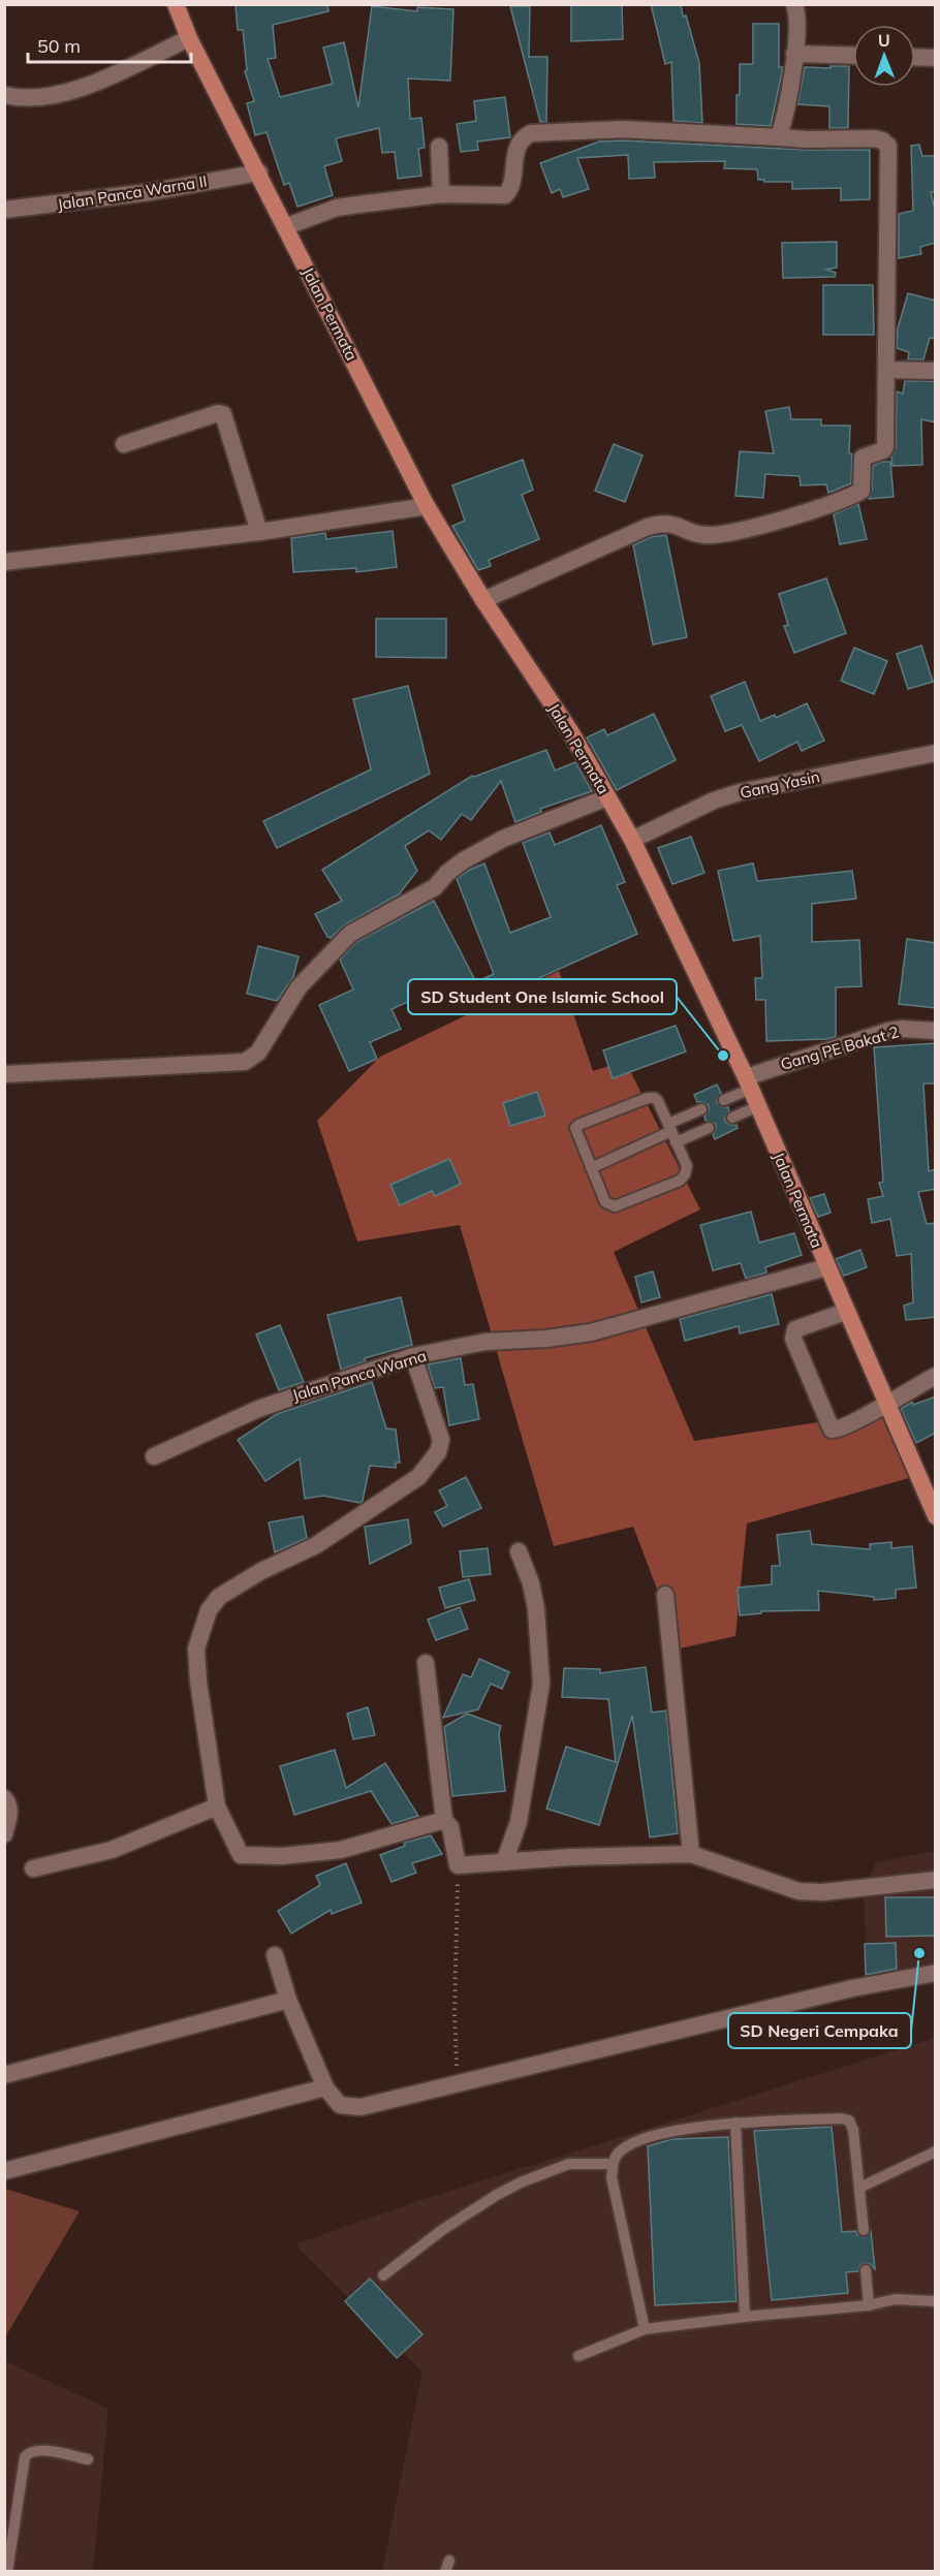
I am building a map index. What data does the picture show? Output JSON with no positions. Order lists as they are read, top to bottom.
{
  "streets": {
    "main road": ["Jalan Permata"],
    "street": [
      "Jalan Panca Warna II",
      "Gang Yasin",
      "Gang PE Bakat 2",
      "Jalan Panca Warna"
    ]
  },
  "crossings": [
    ["Jalan Panca Warna II", "Jalan Permata"],
    ["Jalan Permata", "Gang Yasin"],
    ["Jalan Permata", "Gang PE Bakat 2"],
    ["Jalan Permata", "Jalan Panca Warna"]
  ],
  "places": ["SD Student One Islamic School", "SD Negeri Cempaka"],
  "scale_bar": "50 m",
  "north": "top"
}
